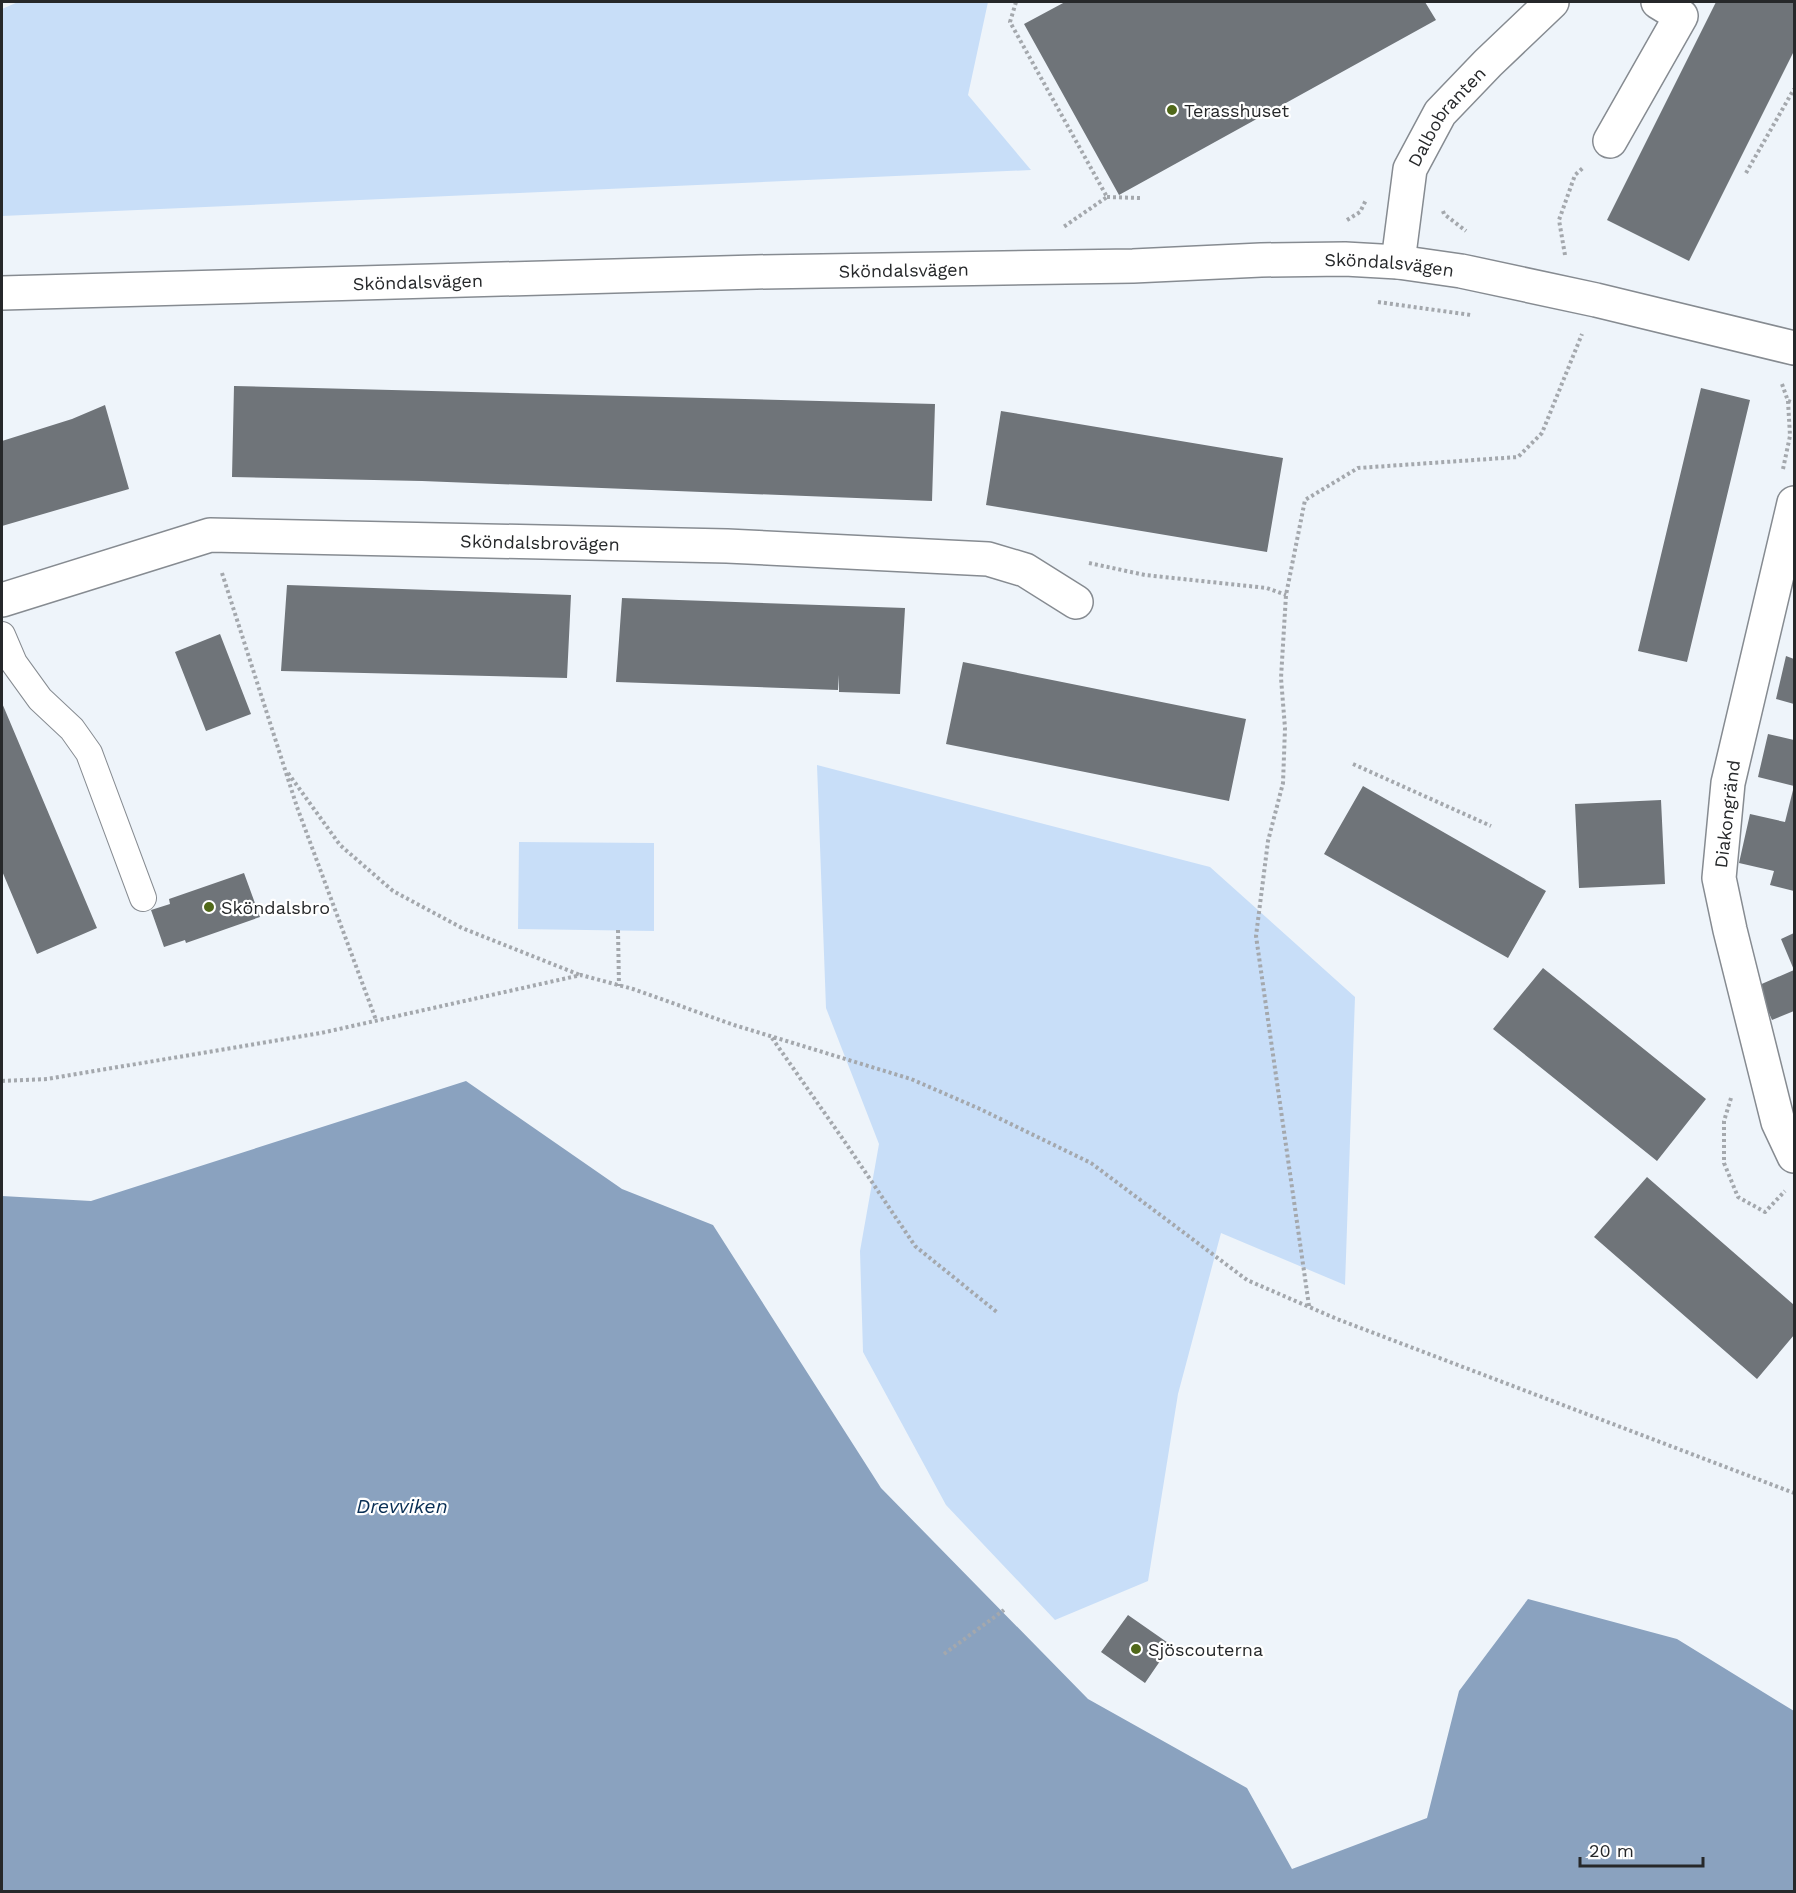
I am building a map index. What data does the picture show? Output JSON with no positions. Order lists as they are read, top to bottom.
{
  "streets": {
    "street": [
      "Dalbobranten",
      "Sköndalsvägen",
      "Sköndalsbrovägen",
      "Diakongränd"
    ]
  },
  "crossings": [
    ["Dalbobranten", "Sköndalsvägen"]
  ],
  "water": ["Drevviken"],
  "places": ["Terasshuset", "Sköndalsbro", "Sjöscouterna"],
  "scale_bar": "20 m"
}
